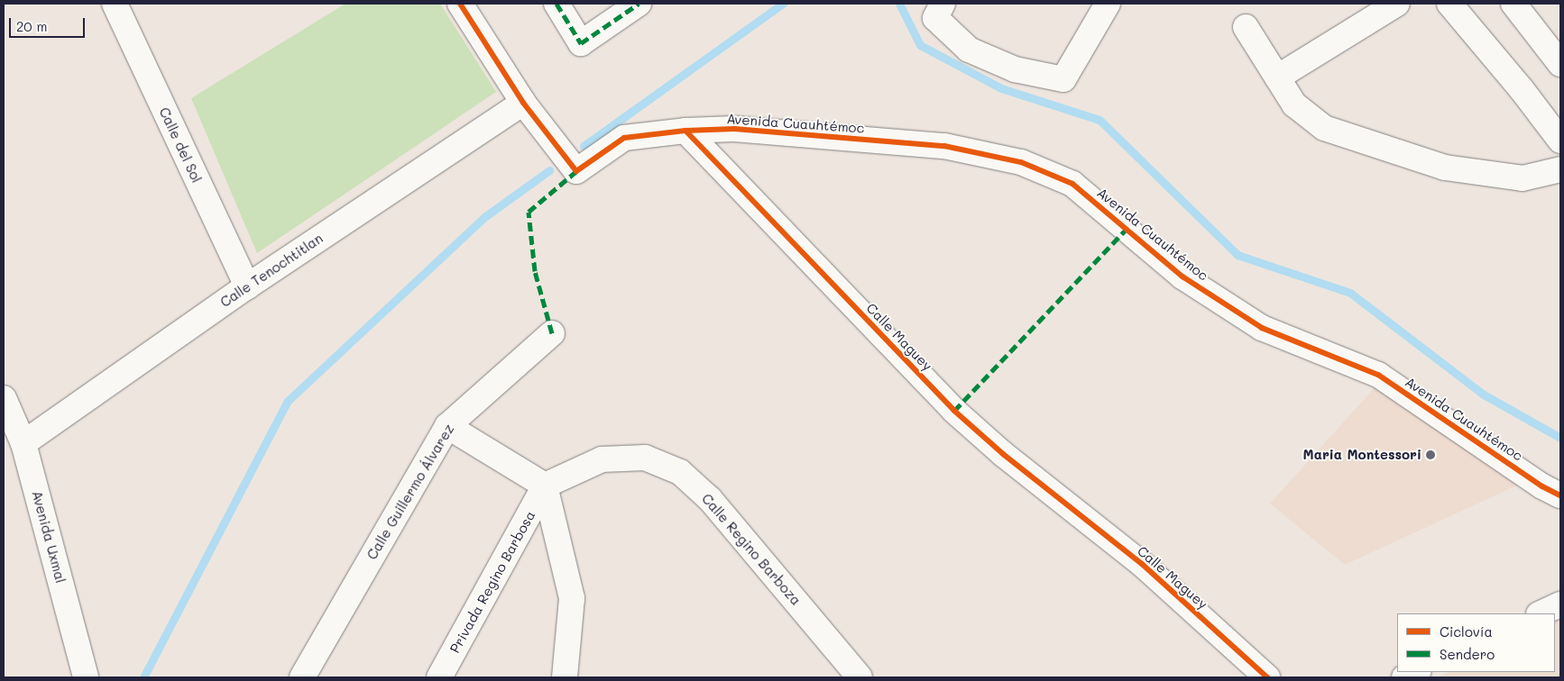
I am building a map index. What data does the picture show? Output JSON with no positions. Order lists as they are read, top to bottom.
{
  "streets": {
    "street": [
      "Avenida Cuauhtémoc",
      "Calle del Sol",
      "Calle Tenochtitlan",
      "Calle Maguey",
      "Calle Guillermo Álvarez",
      "Avenida Uxmal",
      "Calle Regino Barboza",
      "Privada Regino Barbosa"
    ]
  },
  "crossings": [
    ["Avenida Cuauhtémoc", "Calle Maguey"],
    ["Calle del Sol", "Calle Tenochtitlan"],
    ["Calle Tenochtitlan", "Avenida Uxmal"],
    ["Calle Regino Barboza", "Privada Regino Barbosa"]
  ],
  "places": ["Maria Montessori"],
  "legend": ["Ciclovía", "Sendero"],
  "scale_bar": "20 m"
}
